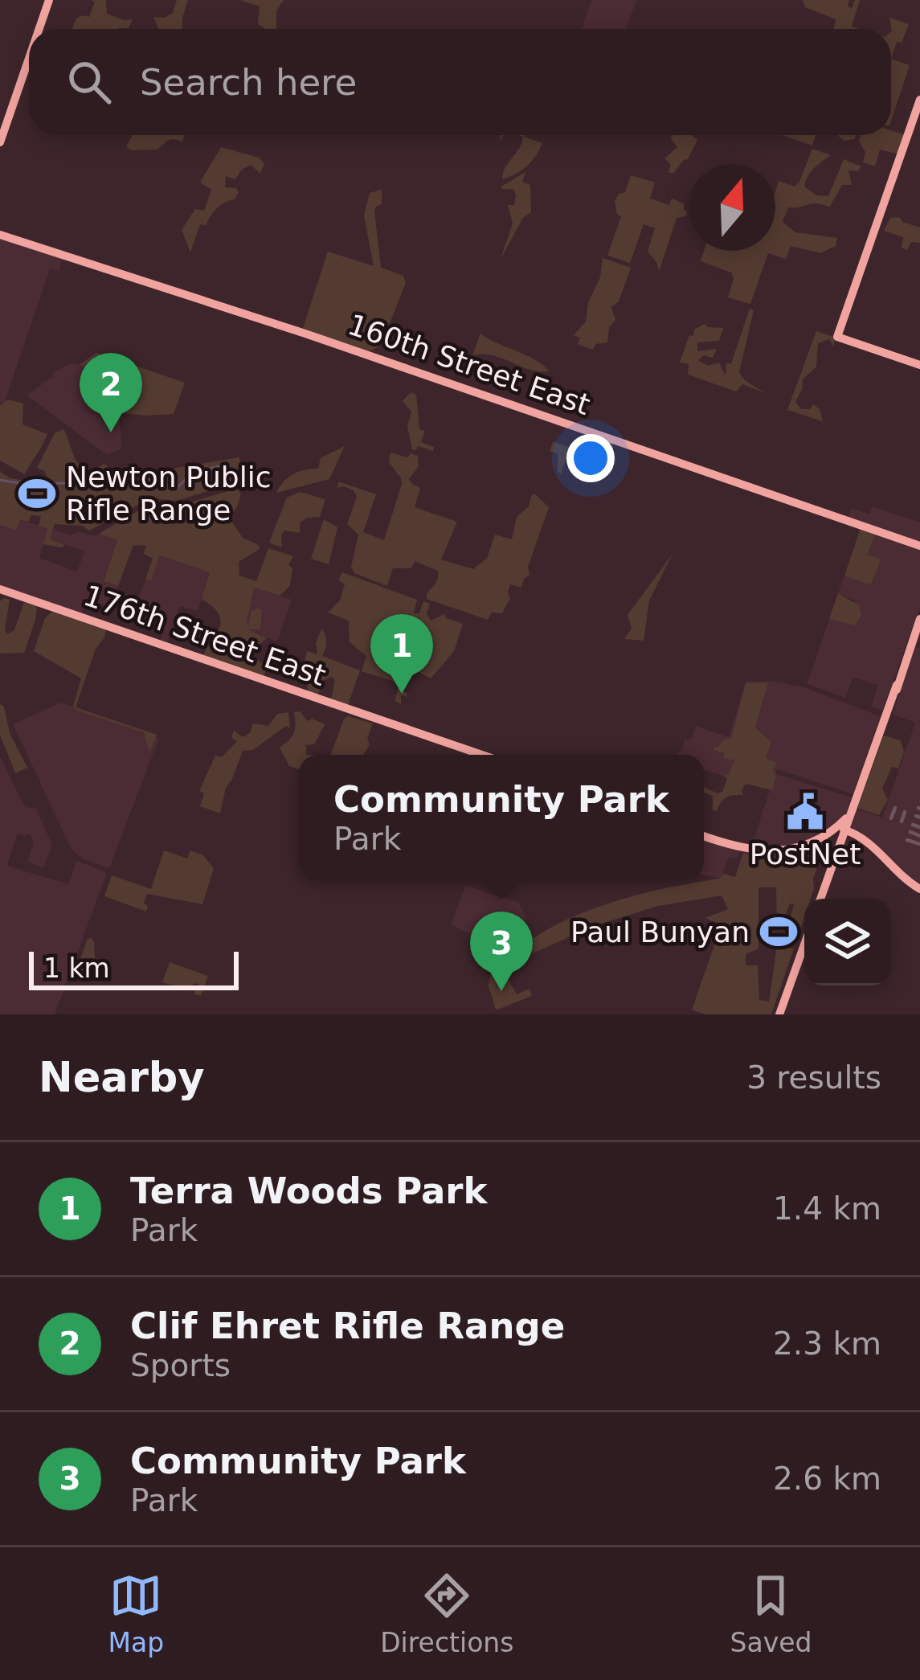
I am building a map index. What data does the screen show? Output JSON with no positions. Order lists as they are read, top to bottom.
{
  "streets": {
    "main road": ["160th Street East", "176th Street East"]
  },
  "places": {
    "sports": ["Newton Public Rifle Range", "Paul Bunyan"],
    "public building": ["PostNet"]
  },
  "scale_bar": "1 km",
  "north": "top",
  "page": {
    "search": "Search here",
    "pins": ["2", "1", "3"],
    "popup": ["Community Park", "Park"],
    "scale": "1 km",
    "heading": ["Nearby", "3 results"],
    "list": [
      {
        "mark": "1",
        "name": "Terra Woods Park",
        "note": "Park",
        "value": "1.4 km"
      },
      {
        "mark": "2",
        "name": "Clif Ehret Rifle Range",
        "note": "Sports",
        "value": "2.3 km"
      },
      {
        "mark": "3",
        "name": "Community Park",
        "note": "Park",
        "value": "2.6 km"
      }
    ],
    "nav": ["Map", "Directions", "Saved"]
  }
}
